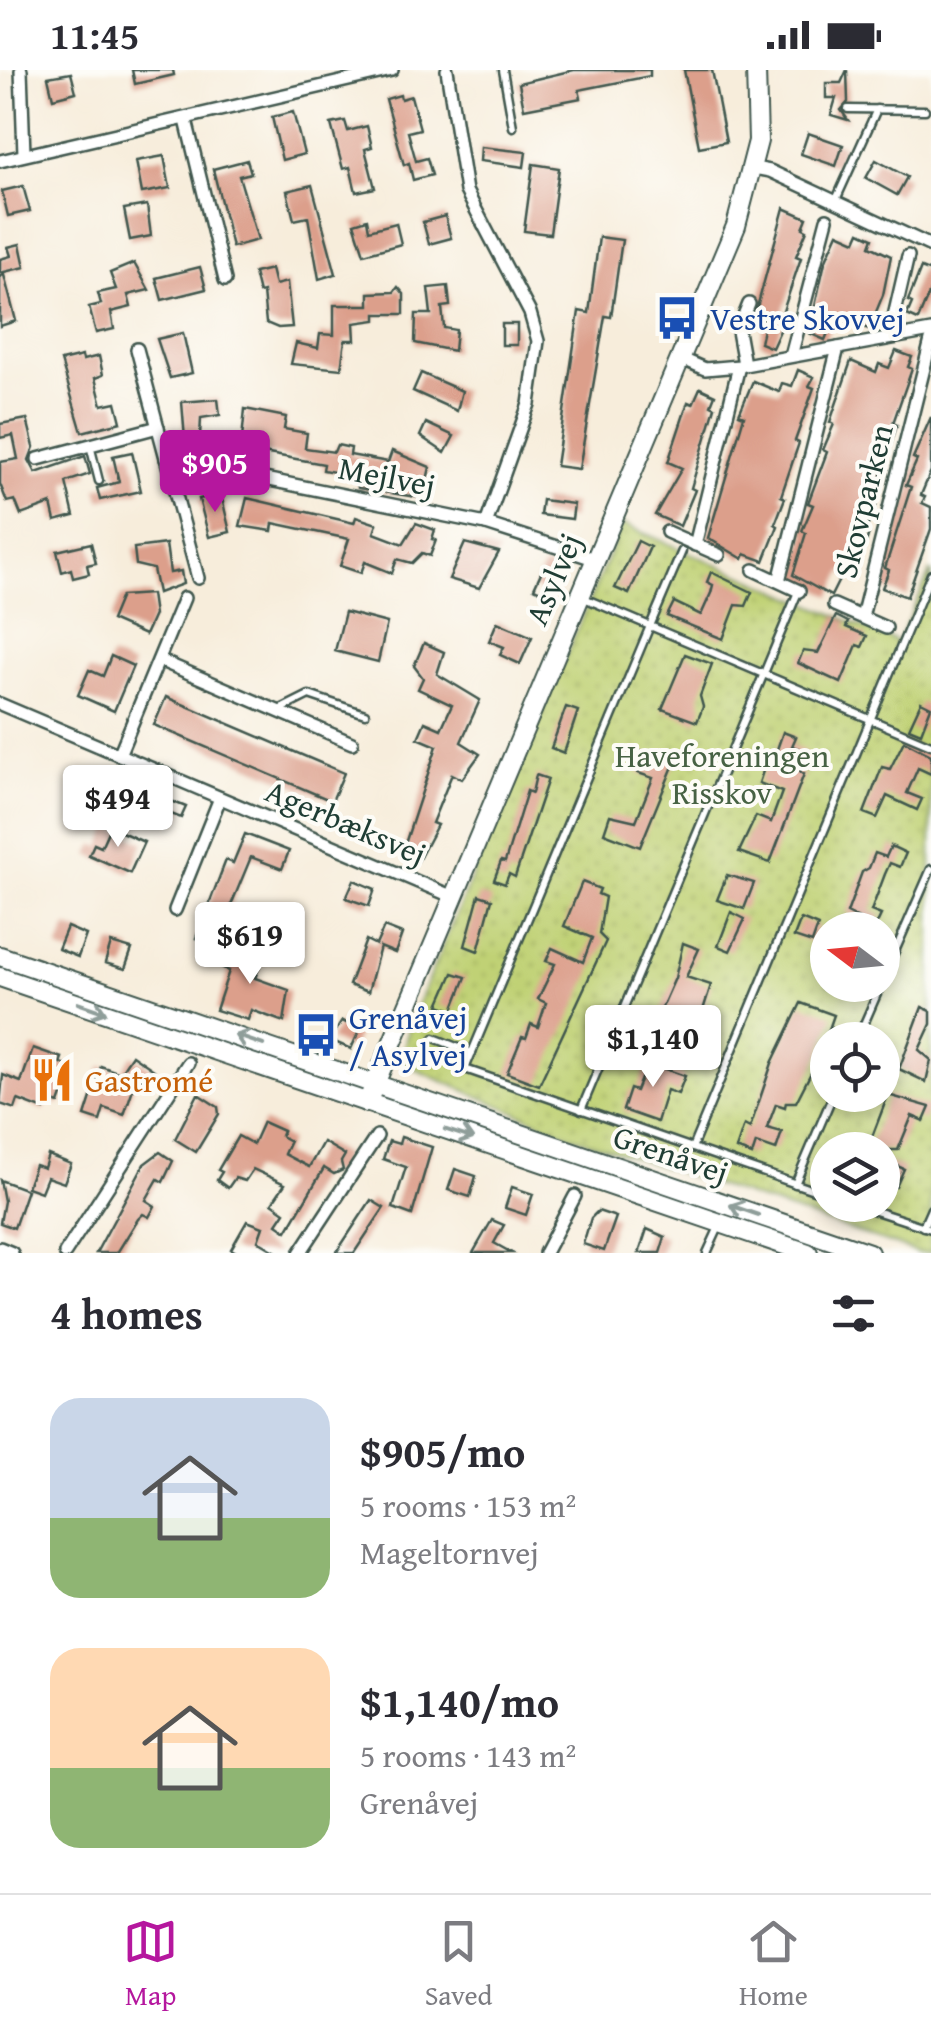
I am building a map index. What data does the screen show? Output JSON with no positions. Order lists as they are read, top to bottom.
{
  "streets": {
    "street": [
      "Mejlvej",
      "Skovparken",
      "Asylvej",
      "Agerbæksvej",
      "Grenåvej"
    ]
  },
  "crossings": [
    ["Mejlvej", "Asylvej"],
    ["Asylvej", "Agerbæksvej"],
    ["Asylvej", "Grenåvej"]
  ],
  "parks": ["Haveforeningen Risskov"],
  "places": {
    "bus stop": ["Vestre Skovvej", "Grenåvej / Asylvej"],
    "restaurant": ["Gastromé"]
  },
  "north": "left",
  "page": {
    "status": "11:45",
    "price": [
      "$905",
      "$494",
      "$619",
      "$1,140"
    ],
    "heading": "4 homes",
    "list": [
      {
        "name": "$905/mo",
        "note": "5 rooms · 153 m² · Mageltornvej"
      },
      {
        "name": "$1,140/mo",
        "note": "5 rooms · 143 m² · Grenåvej"
      }
    ],
    "tabs": ["Map", "Saved", "Home"]
  }
}
